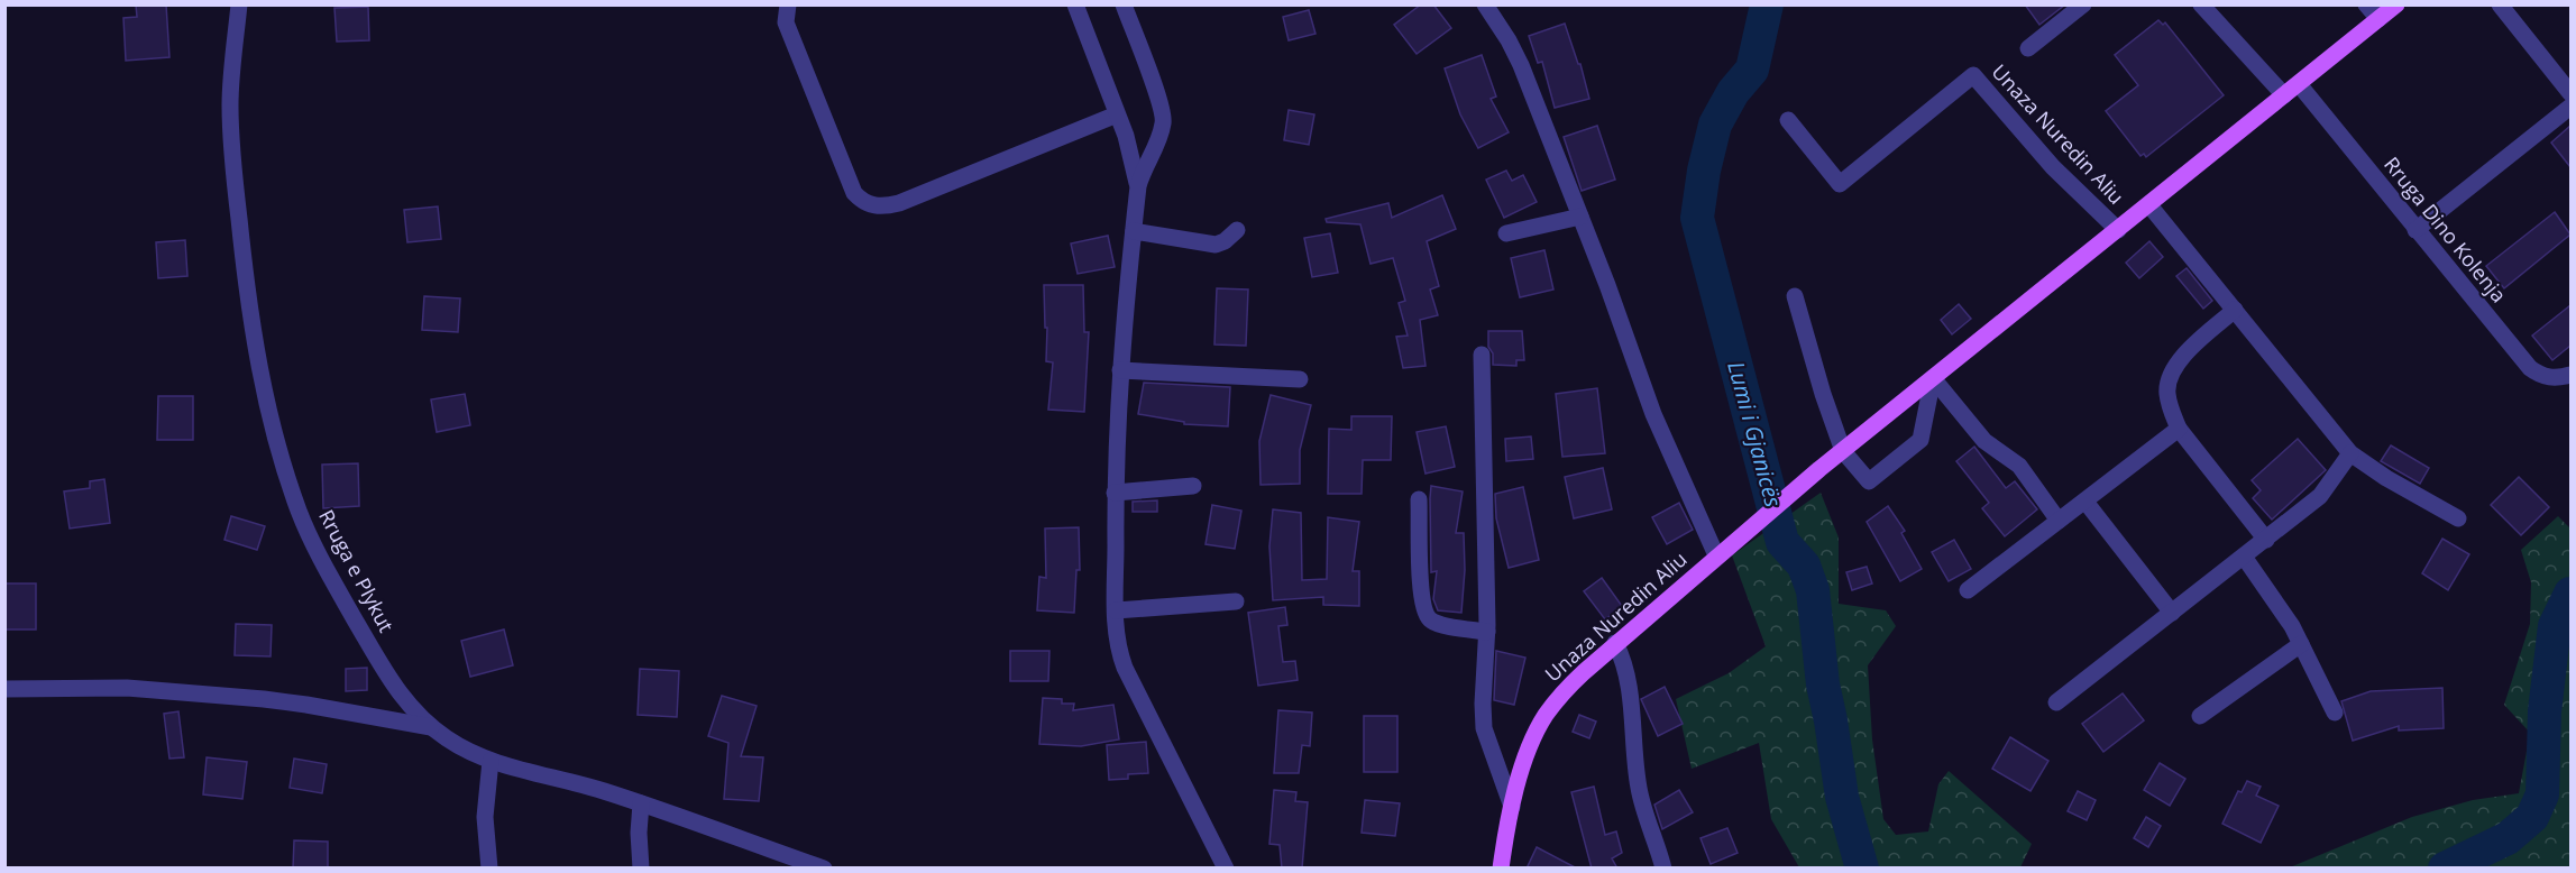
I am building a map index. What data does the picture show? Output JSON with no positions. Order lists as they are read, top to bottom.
{
  "streets": {
    "main road": ["Unaza Nuredin Aliu"],
    "street": ["Rruga Dino Kolenja", "Rruga e Plykut"]
  },
  "crossings": [
    ["Unaza Nuredin Aliu", "Rruga Dino Kolenja"]
  ],
  "water": ["Lumi i Gjanicës"]
}
